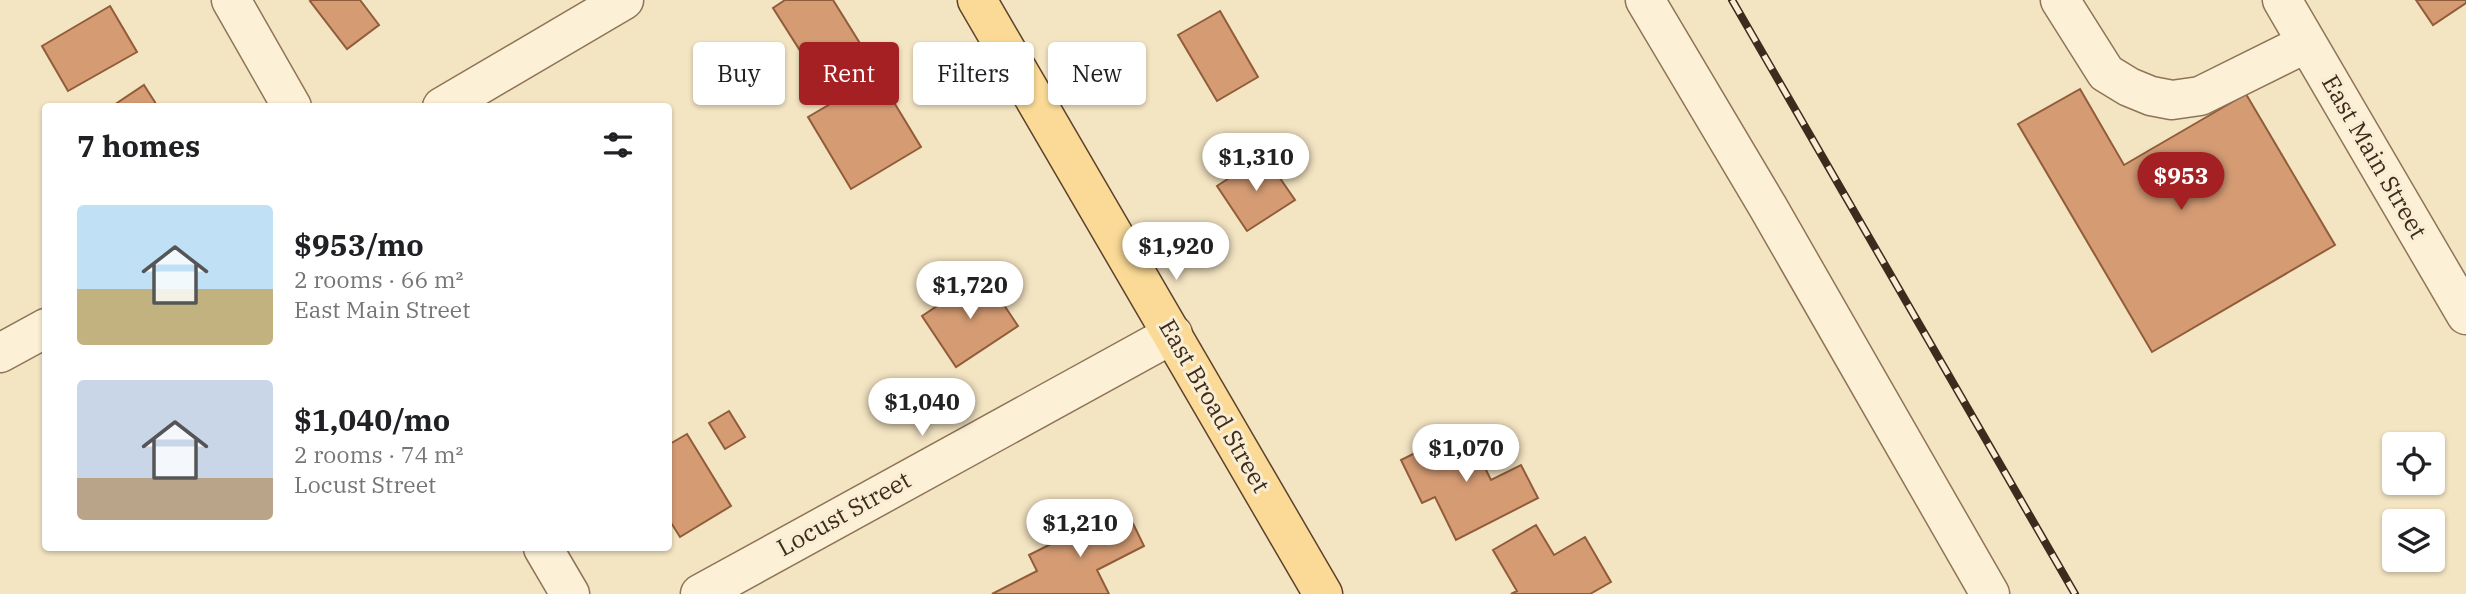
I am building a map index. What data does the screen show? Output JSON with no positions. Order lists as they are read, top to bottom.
{
  "streets": {
    "main road": ["East Broad Street"],
    "street": ["East Main Street", "Locust Street"]
  },
  "crossings": [
    ["East Broad Street", "Locust Street"]
  ],
  "page": {
    "chip": [
      "Buy",
      "Rent",
      "Filters",
      "New"
    ],
    "heading": "7 homes",
    "price": [
      "$1,310",
      "$953",
      "$1,920",
      "$1,720",
      "$1,040",
      "$1,070",
      "$1,210"
    ],
    "list": [
      {
        "name": "$953/mo",
        "note": "2 rooms · 66 m² · East Main Street"
      },
      {
        "name": "$1,040/mo",
        "note": "2 rooms · 74 m² · Locust Street"
      }
    ]
  }
}
